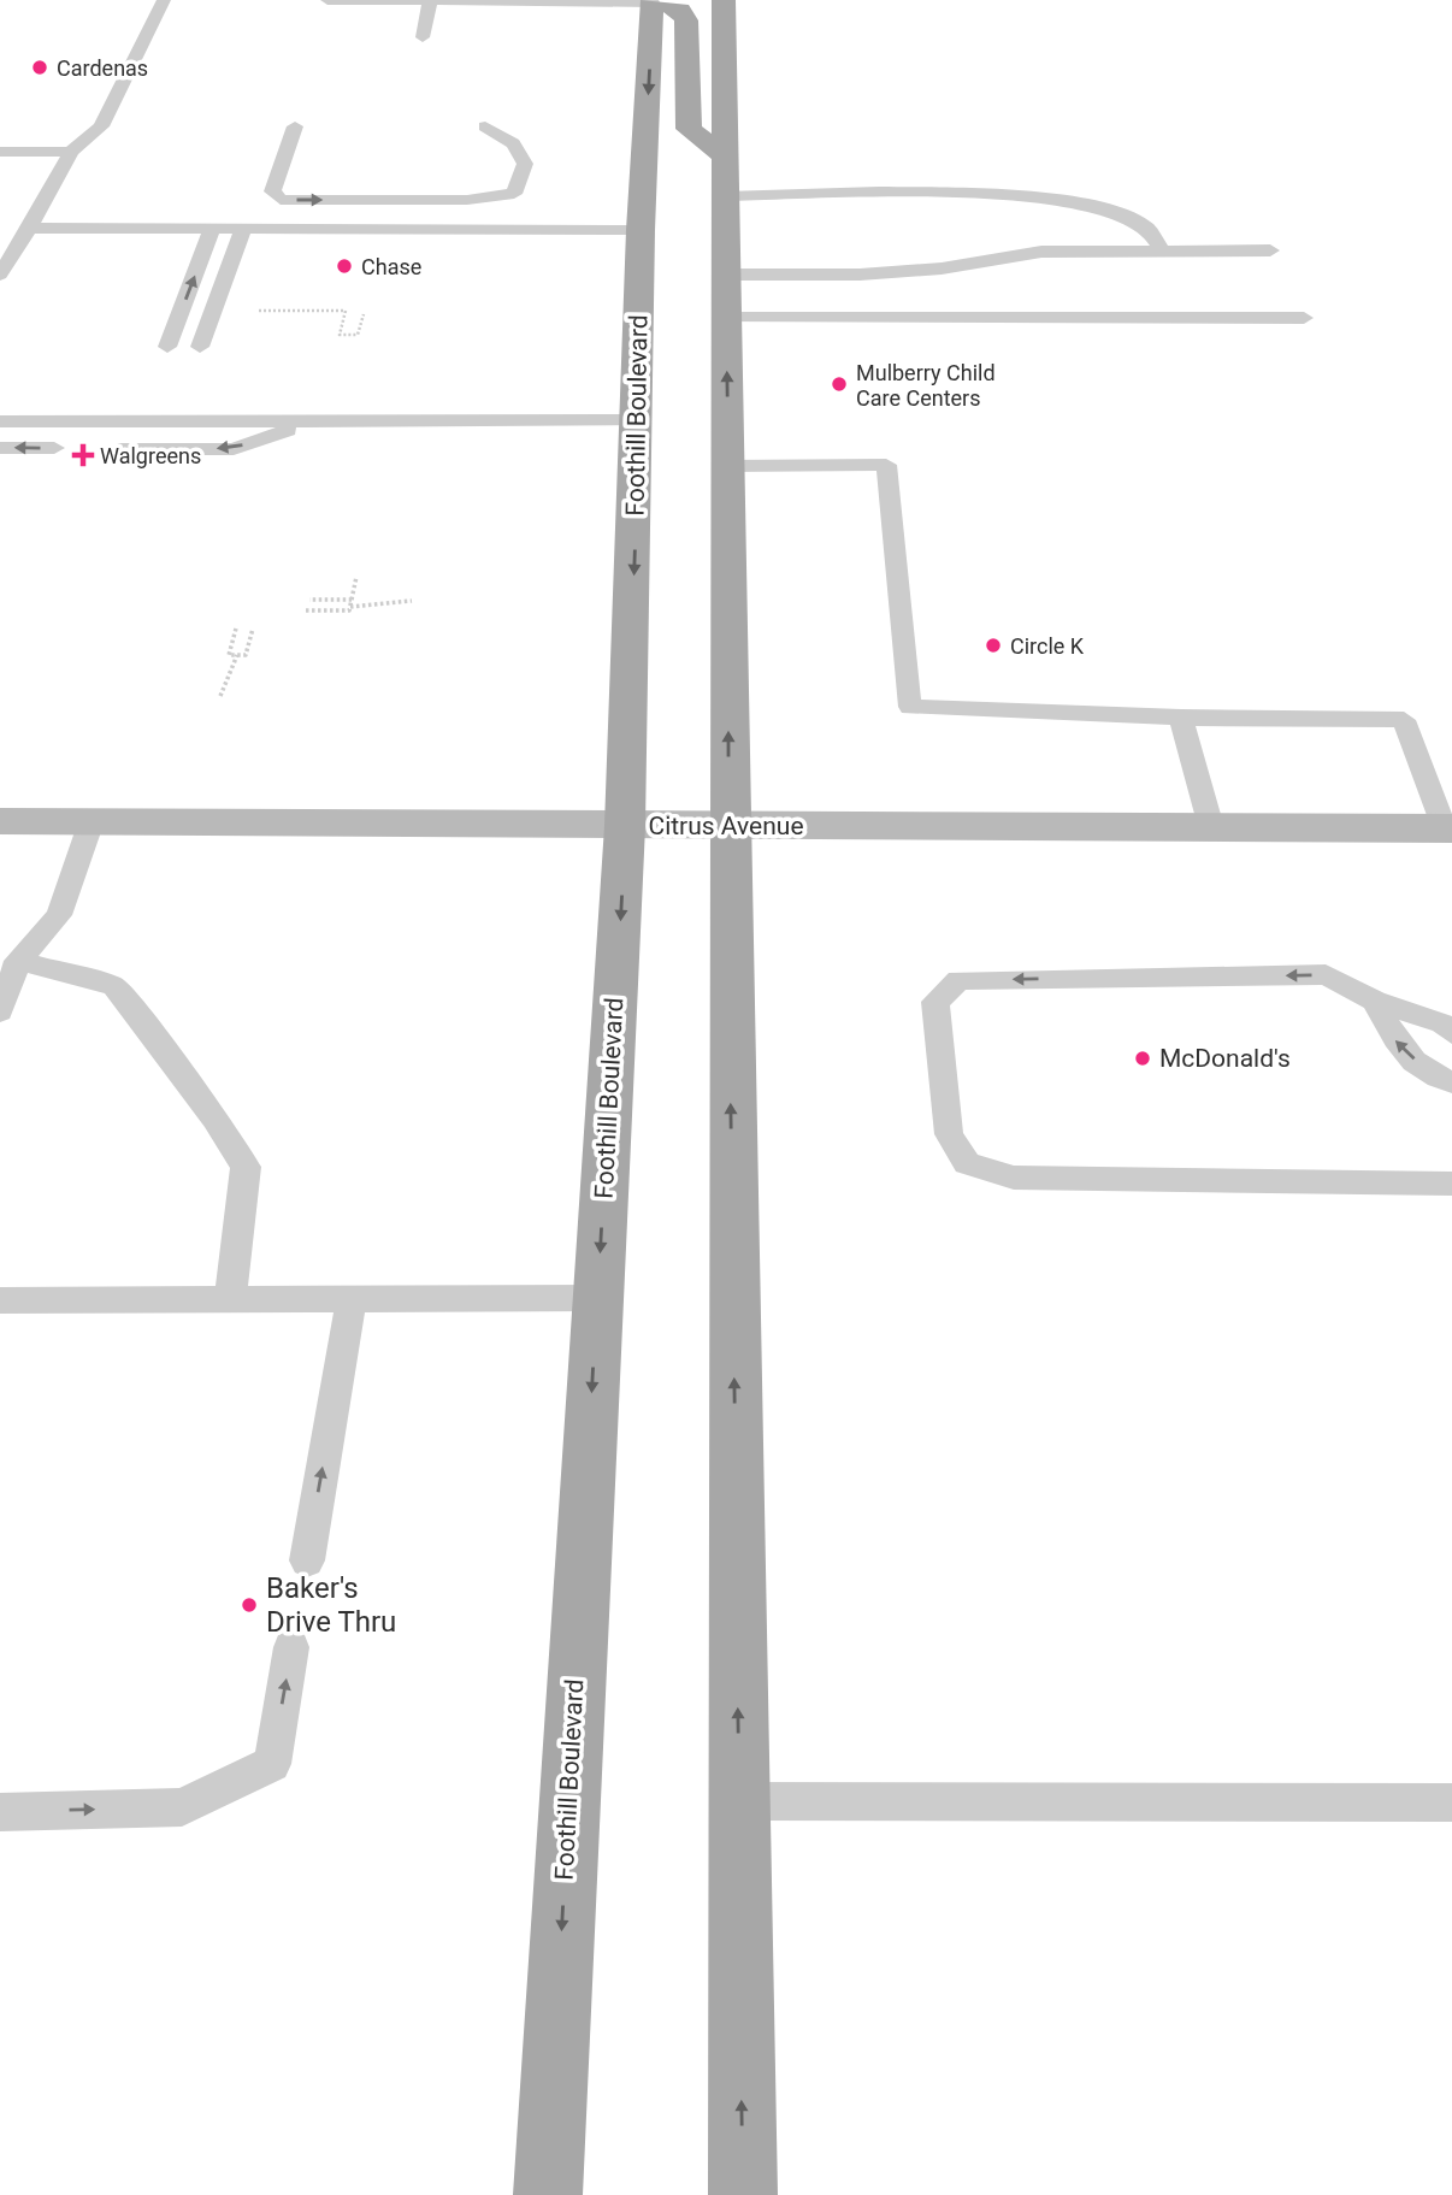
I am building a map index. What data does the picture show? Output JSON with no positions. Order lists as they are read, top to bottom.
{
  "streets": {
    "main road": ["Foothill Boulevard", "Citrus Avenue"]
  },
  "crossings": [
    ["Foothill Boulevard", "Citrus Avenue"]
  ],
  "places": {
    "other": [
      "Cardenas",
      "Chase",
      "Mulberry Child Care Centers",
      "Circle K",
      "McDonald's",
      "Baker's Drive Thru"
    ],
    "health": ["Walgreens"]
  }
}
